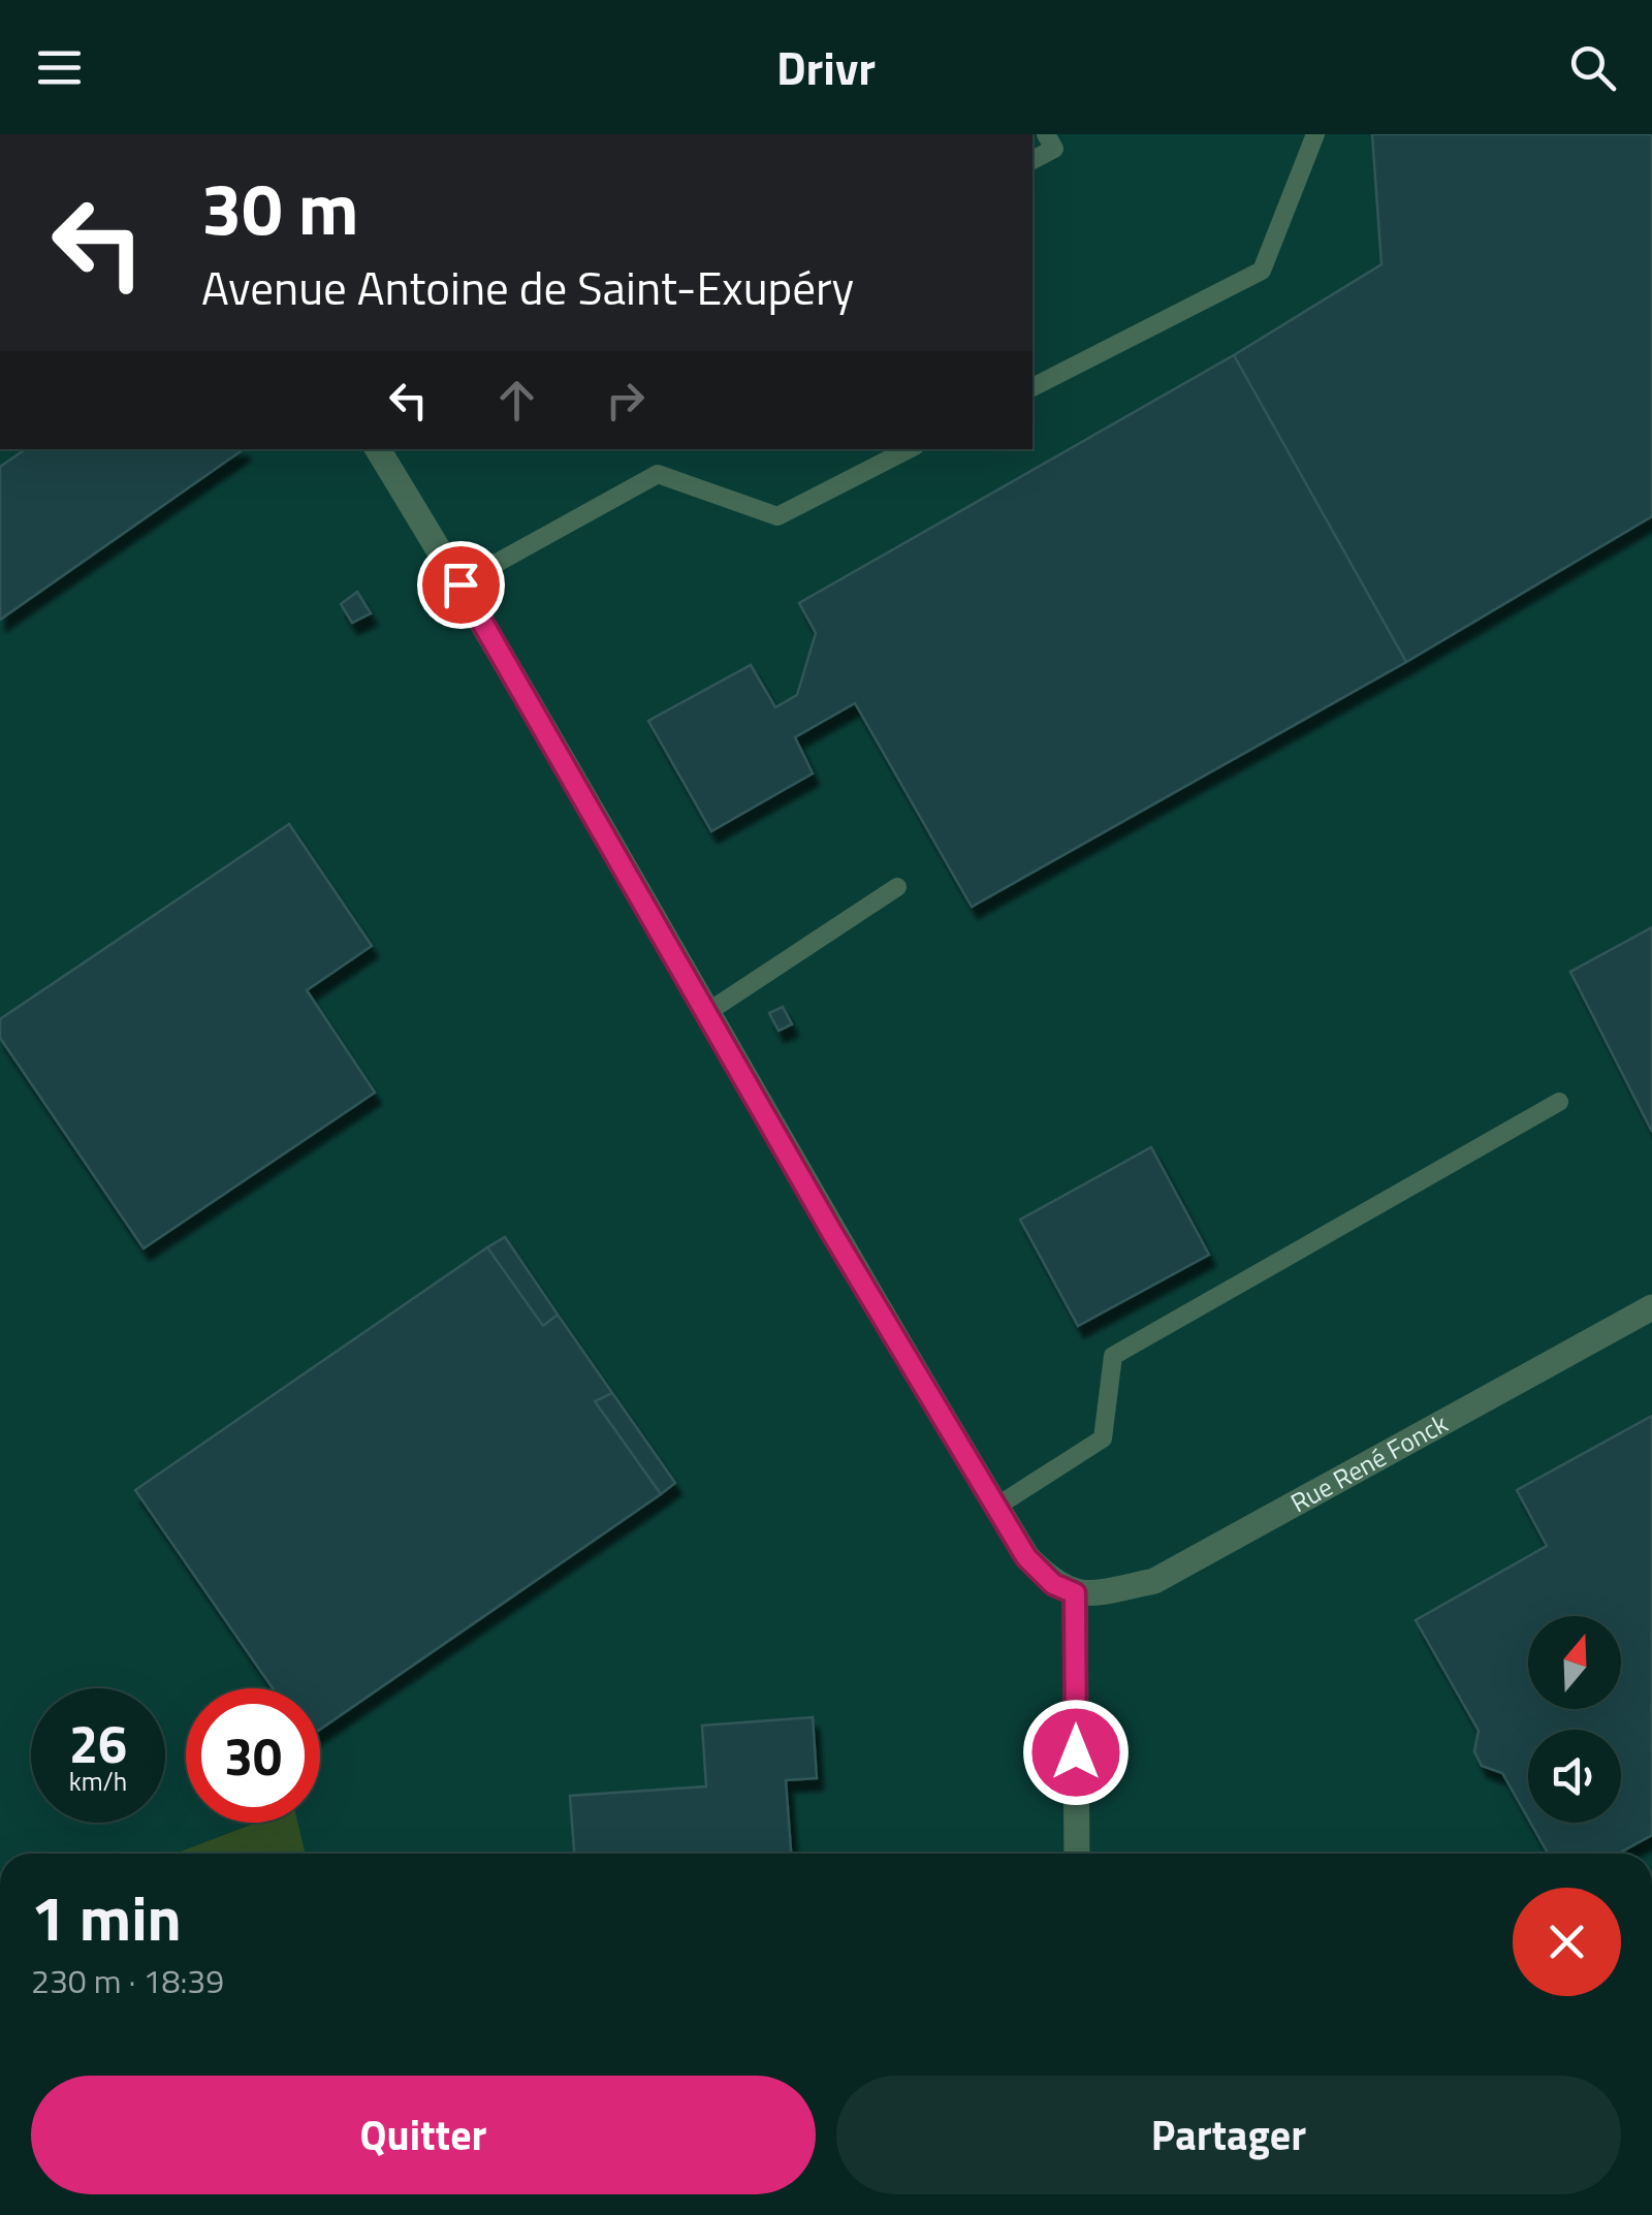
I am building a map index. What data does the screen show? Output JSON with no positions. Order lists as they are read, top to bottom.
{
  "streets": {
    "street": ["Rue René Fonck"]
  },
  "north": "top",
  "page": {
    "header": "Drivr",
    "turn": ["30 m", "Avenue Antoine de Saint-Exupéry"],
    "speed": "26 km/h",
    "limit": "30",
    "heading": ["1 min", "230 m · 18:39"],
    "buttons": ["Quitter", "Partager"]
  }
}
